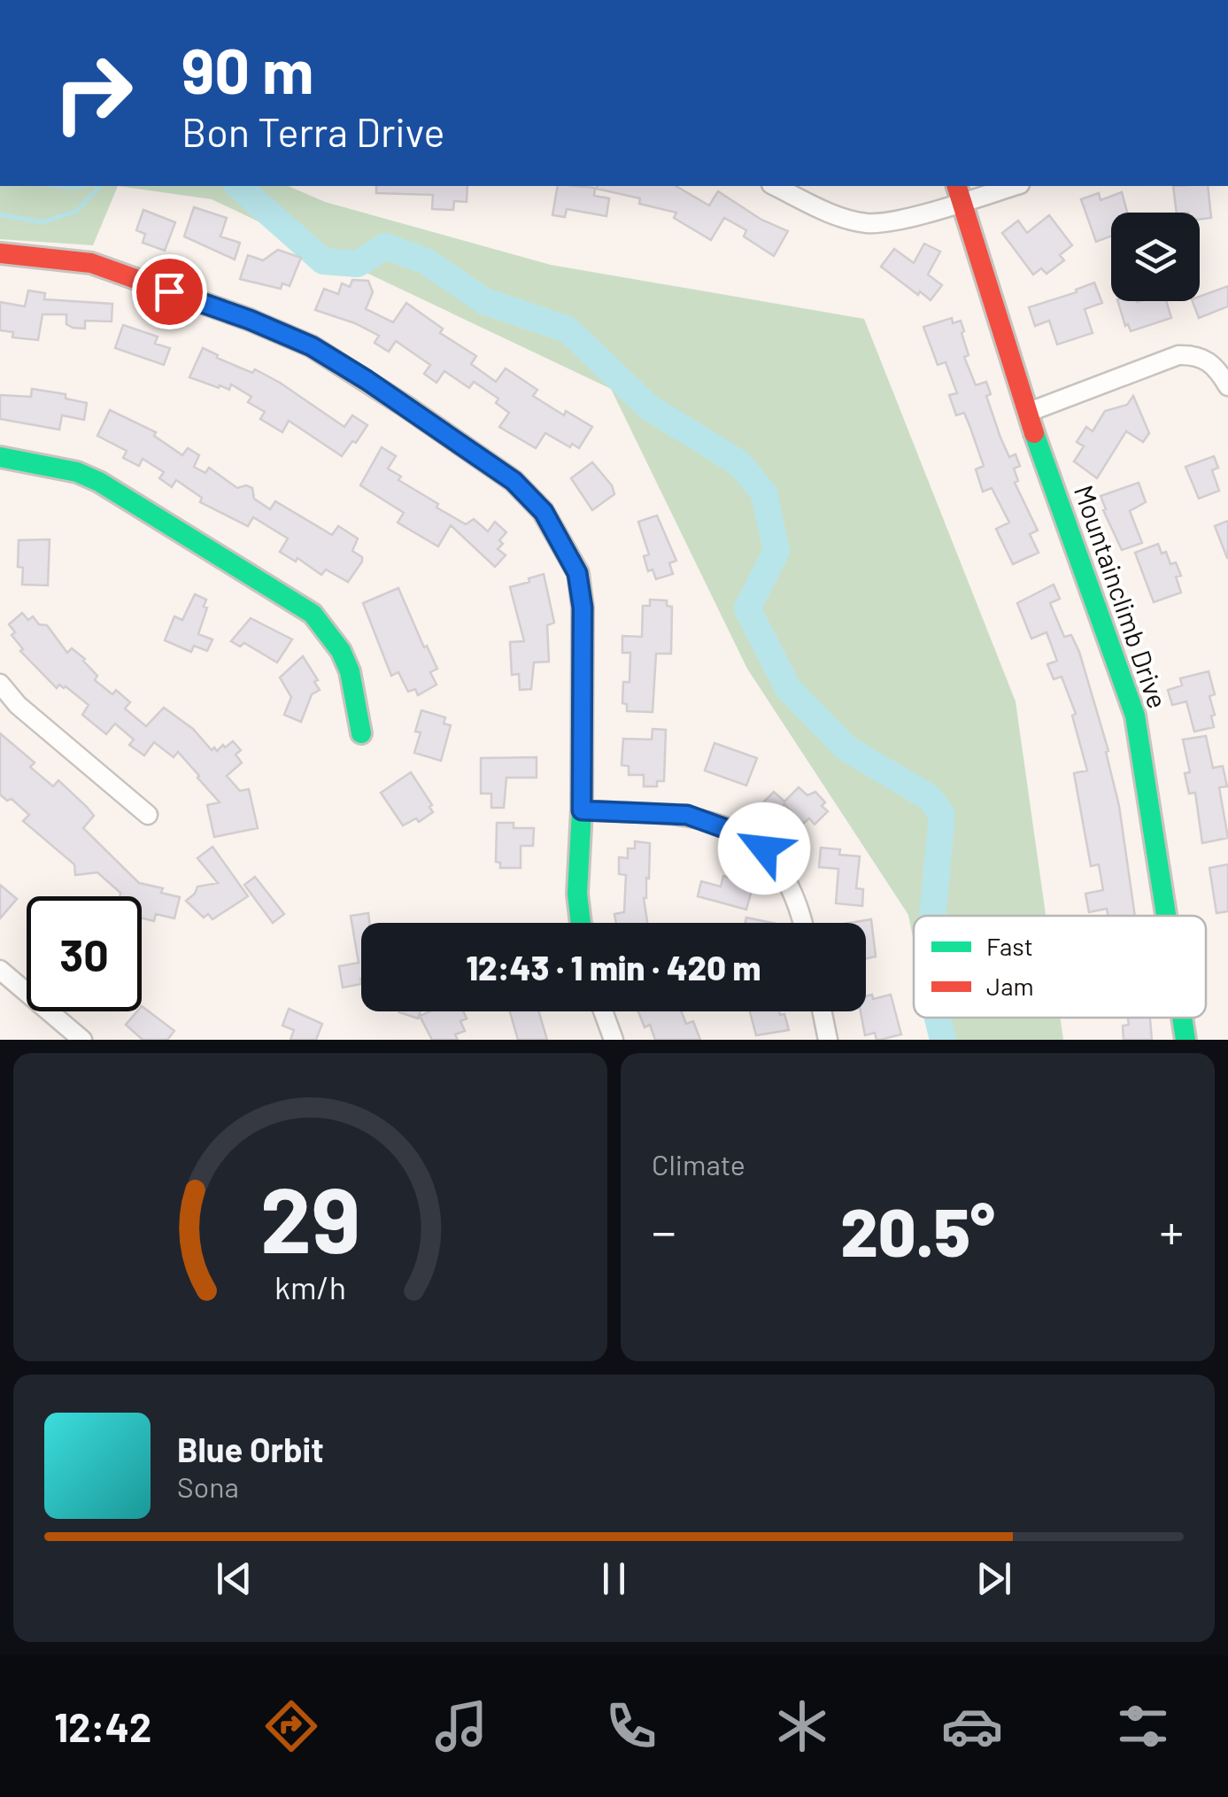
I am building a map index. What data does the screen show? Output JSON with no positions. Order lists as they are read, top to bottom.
{
  "streets": {
    "street": ["Mountainclimb Drive"]
  },
  "legend": ["Fast", "Jam"],
  "page": {
    "turn": ["90 m", "Bon Terra Drive"],
    "limit": "30",
    "trip": "12:43 · 1 min · 420 m",
    "tile": "Climate",
    "heat": ["−", "20.5°", "+"],
    "song": ["Blue Orbit", "Sona"],
    "tabs": "12:42",
    "gauge": ["29", "km/h"]
  }
}
